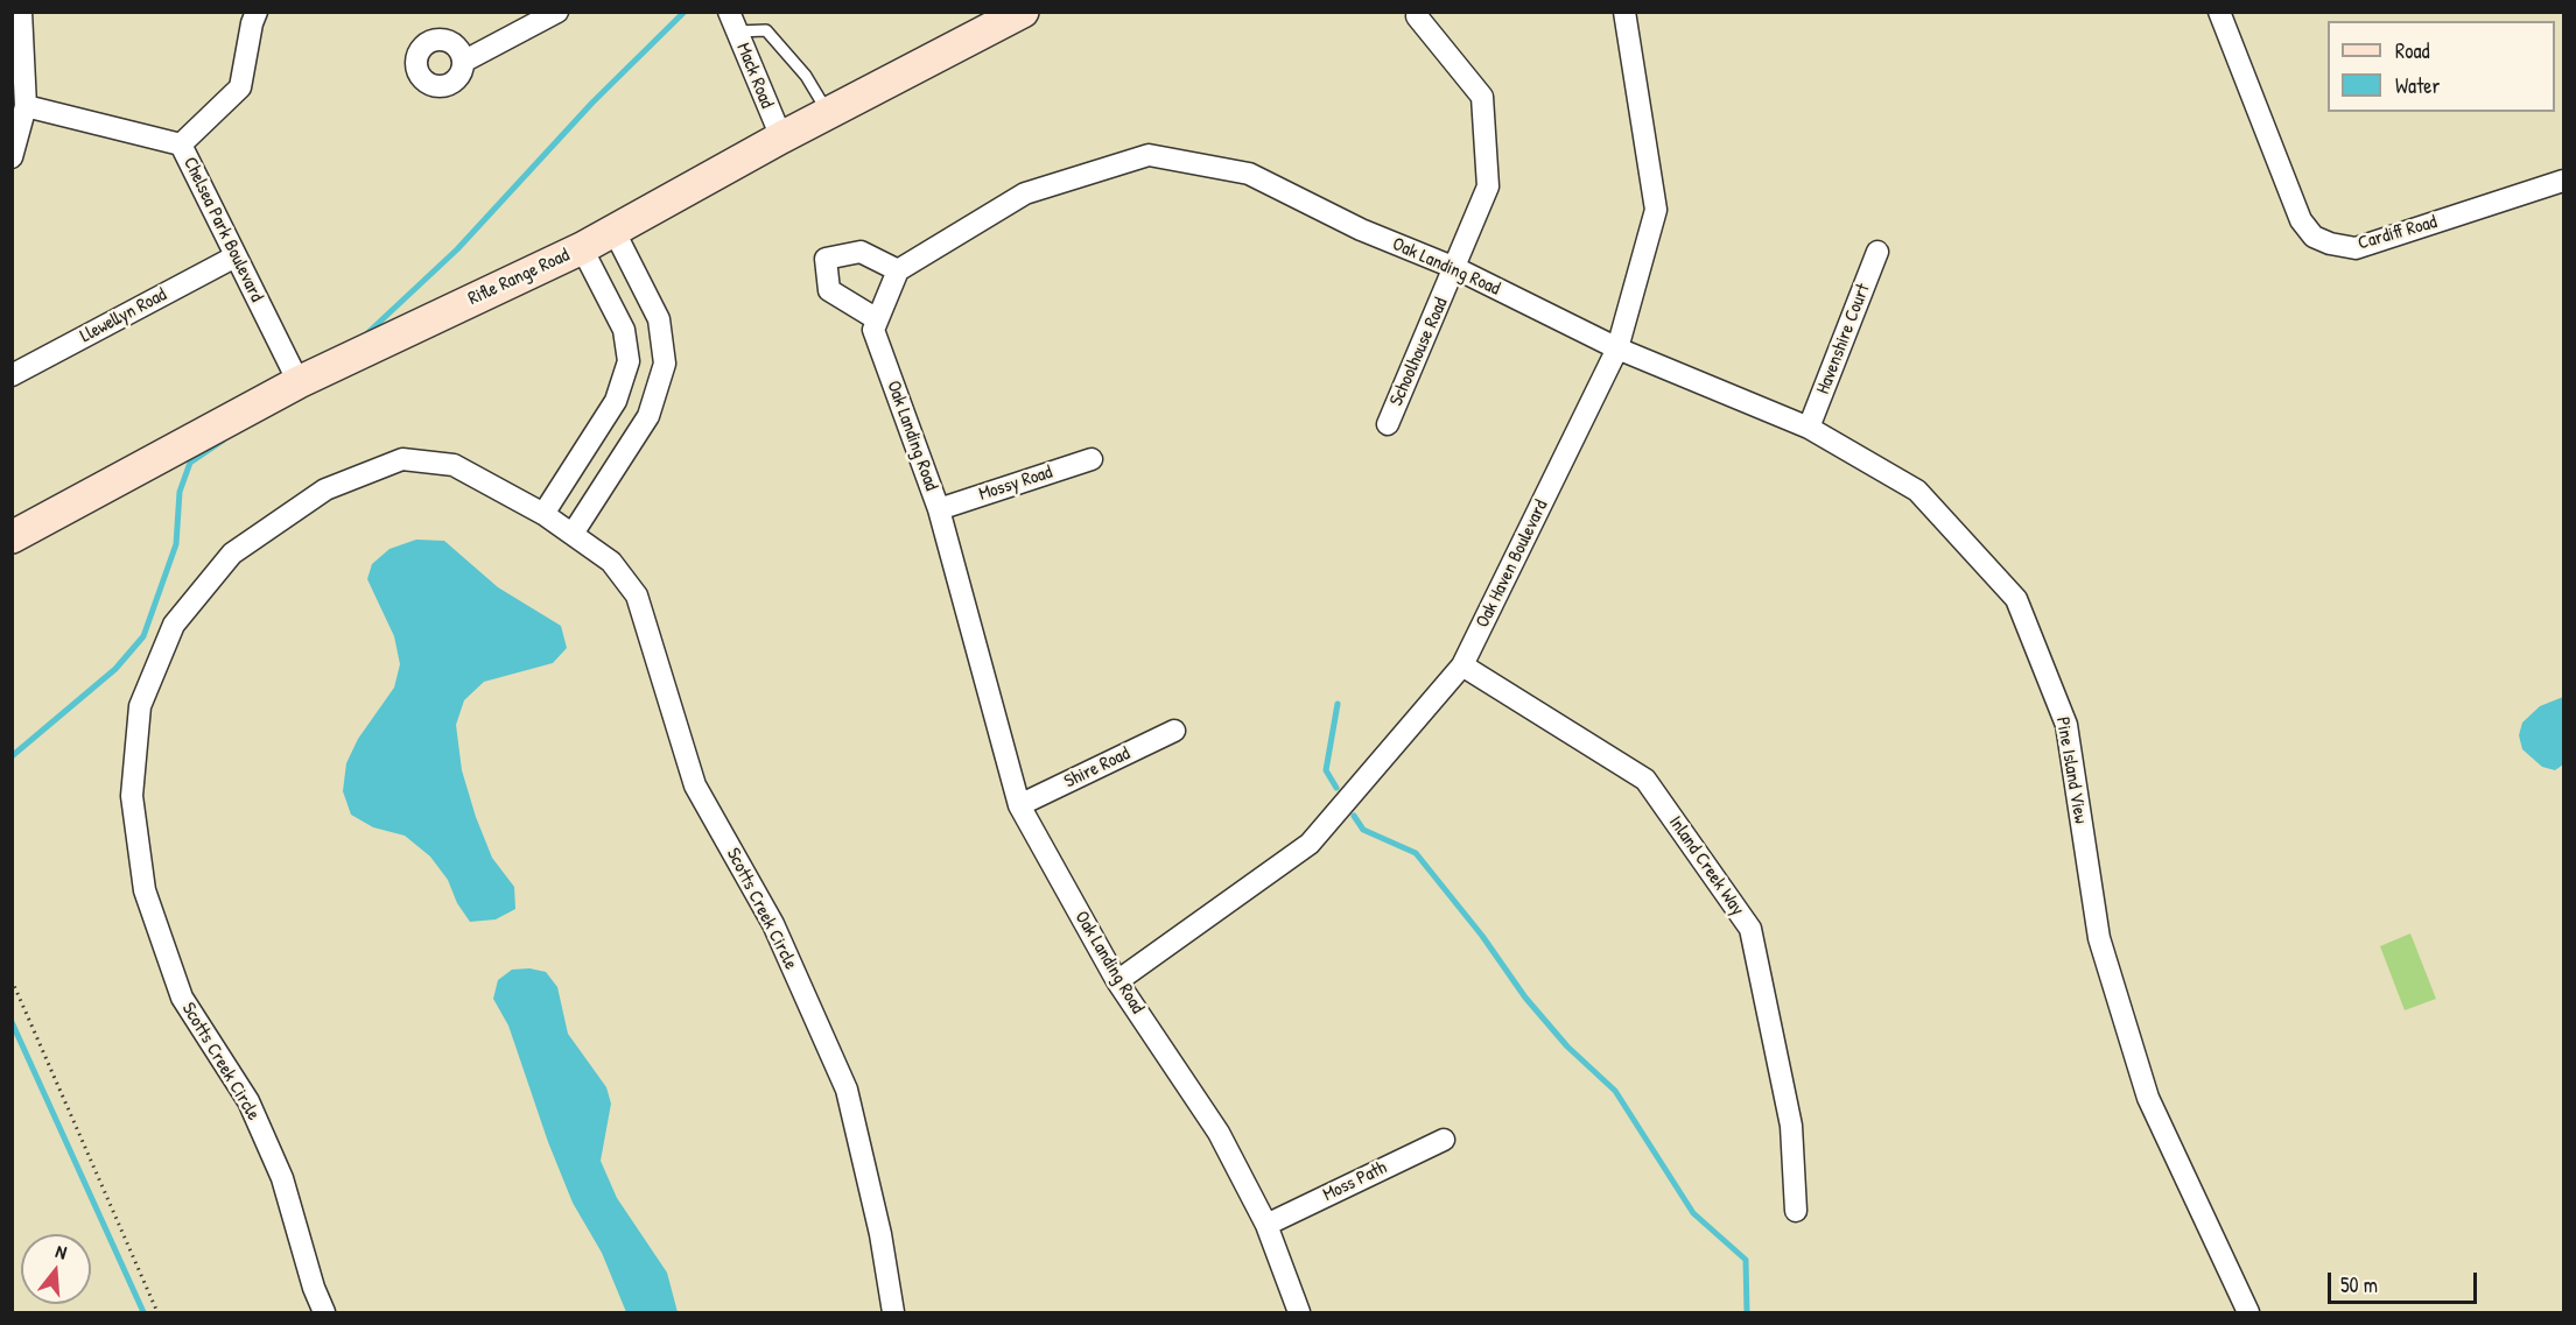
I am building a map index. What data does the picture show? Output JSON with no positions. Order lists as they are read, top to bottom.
{
  "streets": {
    "main road": ["Rifle Range Road"],
    "street": [
      "Mack Road",
      "Chelsea Park Boulevard",
      "Cardiff Road",
      "Oak Landing Road",
      "Llewellyn Road",
      "Havenshire Court",
      "Schoolhouse Road",
      "Mossy Road",
      "Oak Haven Boulevard",
      "Shire Road",
      "Pine Island View",
      "Inland Creek Way",
      "Scotts Creek Circle",
      "Moss Path"
    ]
  },
  "crossings": [
    ["Mack Road", "Rifle Range Road"],
    ["Chelsea Park Boulevard", "Rifle Range Road"],
    ["Chelsea Park Boulevard", "Llewellyn Road"],
    ["Oak Landing Road", "Schoolhouse Road"],
    ["Oak Landing Road", "Mossy Road"],
    ["Oak Landing Road", "Oak Haven Boulevard"],
    ["Oak Landing Road", "Shire Road"],
    ["Oak Landing Road", "Pine Island View"],
    ["Oak Landing Road", "Moss Path"],
    ["Havenshire Court", "Pine Island View"],
    ["Oak Haven Boulevard", "Pine Island View"],
    ["Oak Haven Boulevard", "Inland Creek Way"]
  ],
  "legend": ["Road", "Water"],
  "scale_bar": "50 m",
  "north": "top"
}
